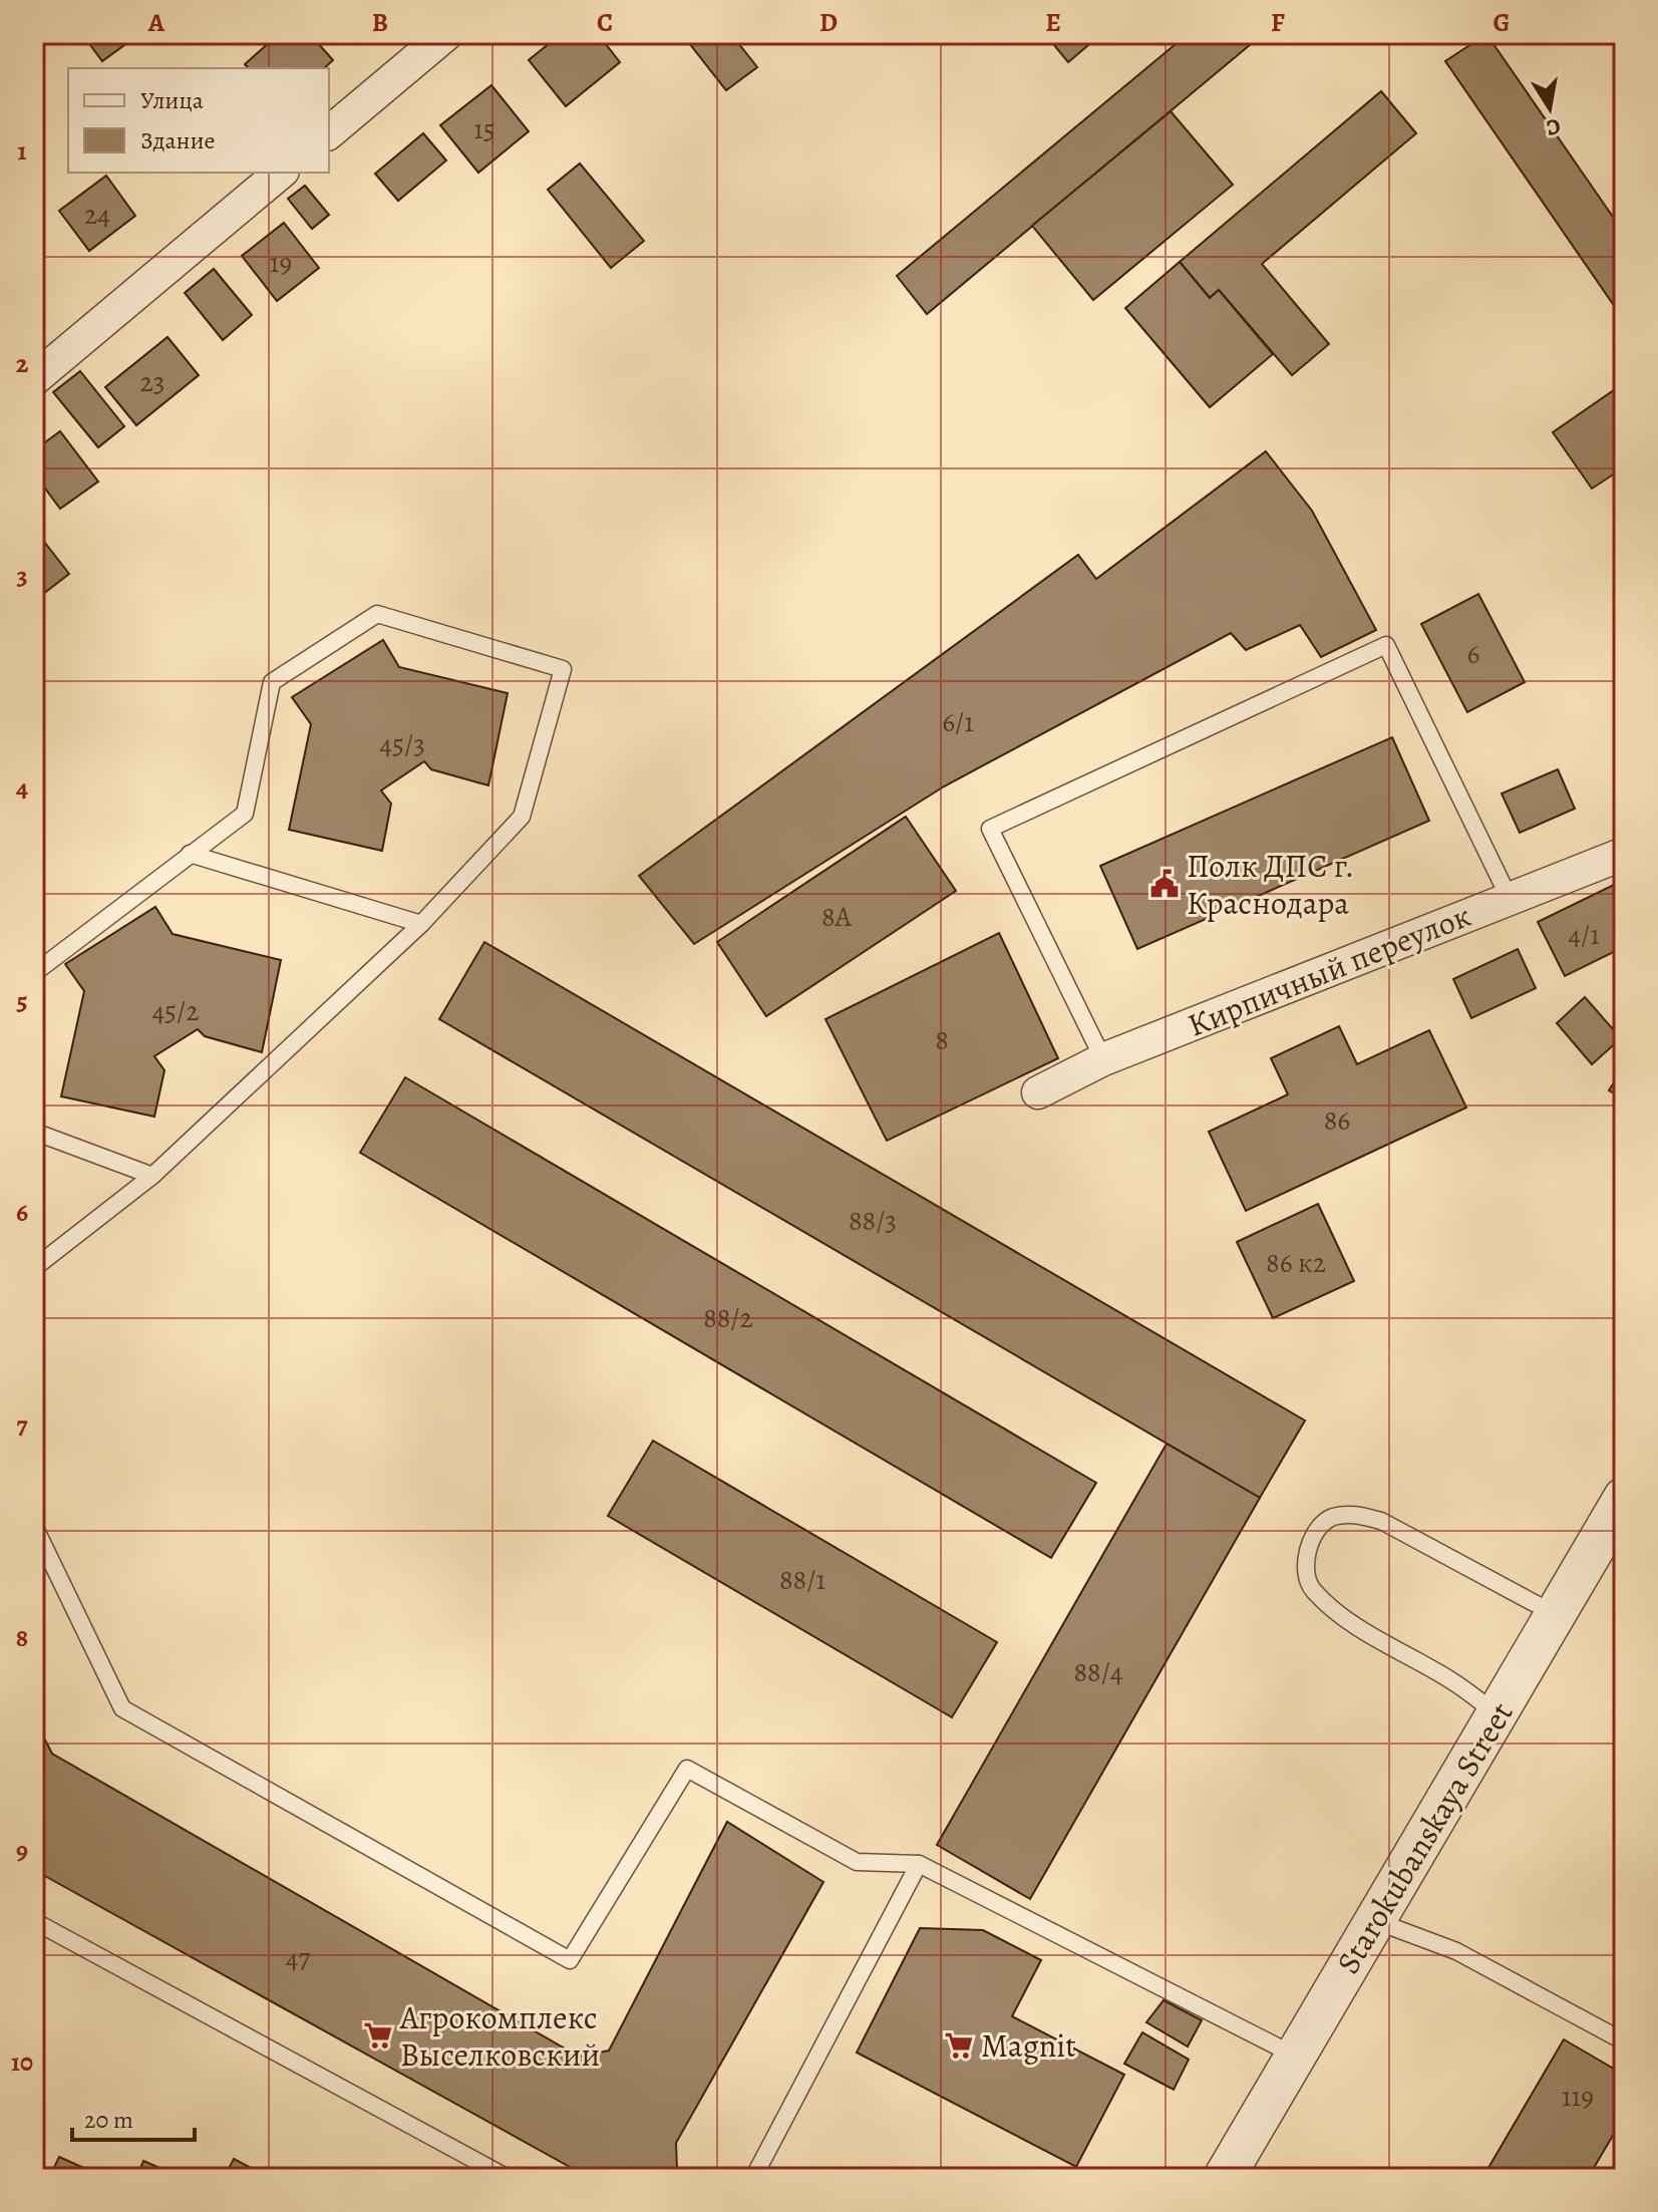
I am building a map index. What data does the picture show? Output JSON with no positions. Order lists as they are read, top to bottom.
{
  "streets": {
    "street": ["Кирпичный переулок", "Starokubanskaya Street"]
  },
  "places": {
    "public building": ["Полк ДПС г. Краснодара"],
    "supermarket": ["Агрокомплекс Выселковский", "Magnit"]
  },
  "house_numbers": [
    "15",
    "24",
    "19",
    "23",
    "6",
    "6/1",
    "45/3",
    "8А",
    "4/1",
    "45/2",
    "8",
    "86",
    "88/3",
    "86 к2",
    "88/2",
    "88/1",
    "88/4",
    "47",
    "119"
  ],
  "legend": ["Улица", "Здание"],
  "scale_bar": "20 m",
  "north": "bottom",
  "grid": {
    "columns": [
      "A",
      "B",
      "C",
      "D",
      "E",
      "F",
      "G"
    ],
    "rows": [
      "1",
      "2",
      "3",
      "4",
      "5",
      "6",
      "7",
      "8",
      "9",
      "10"
    ]
  }
}
